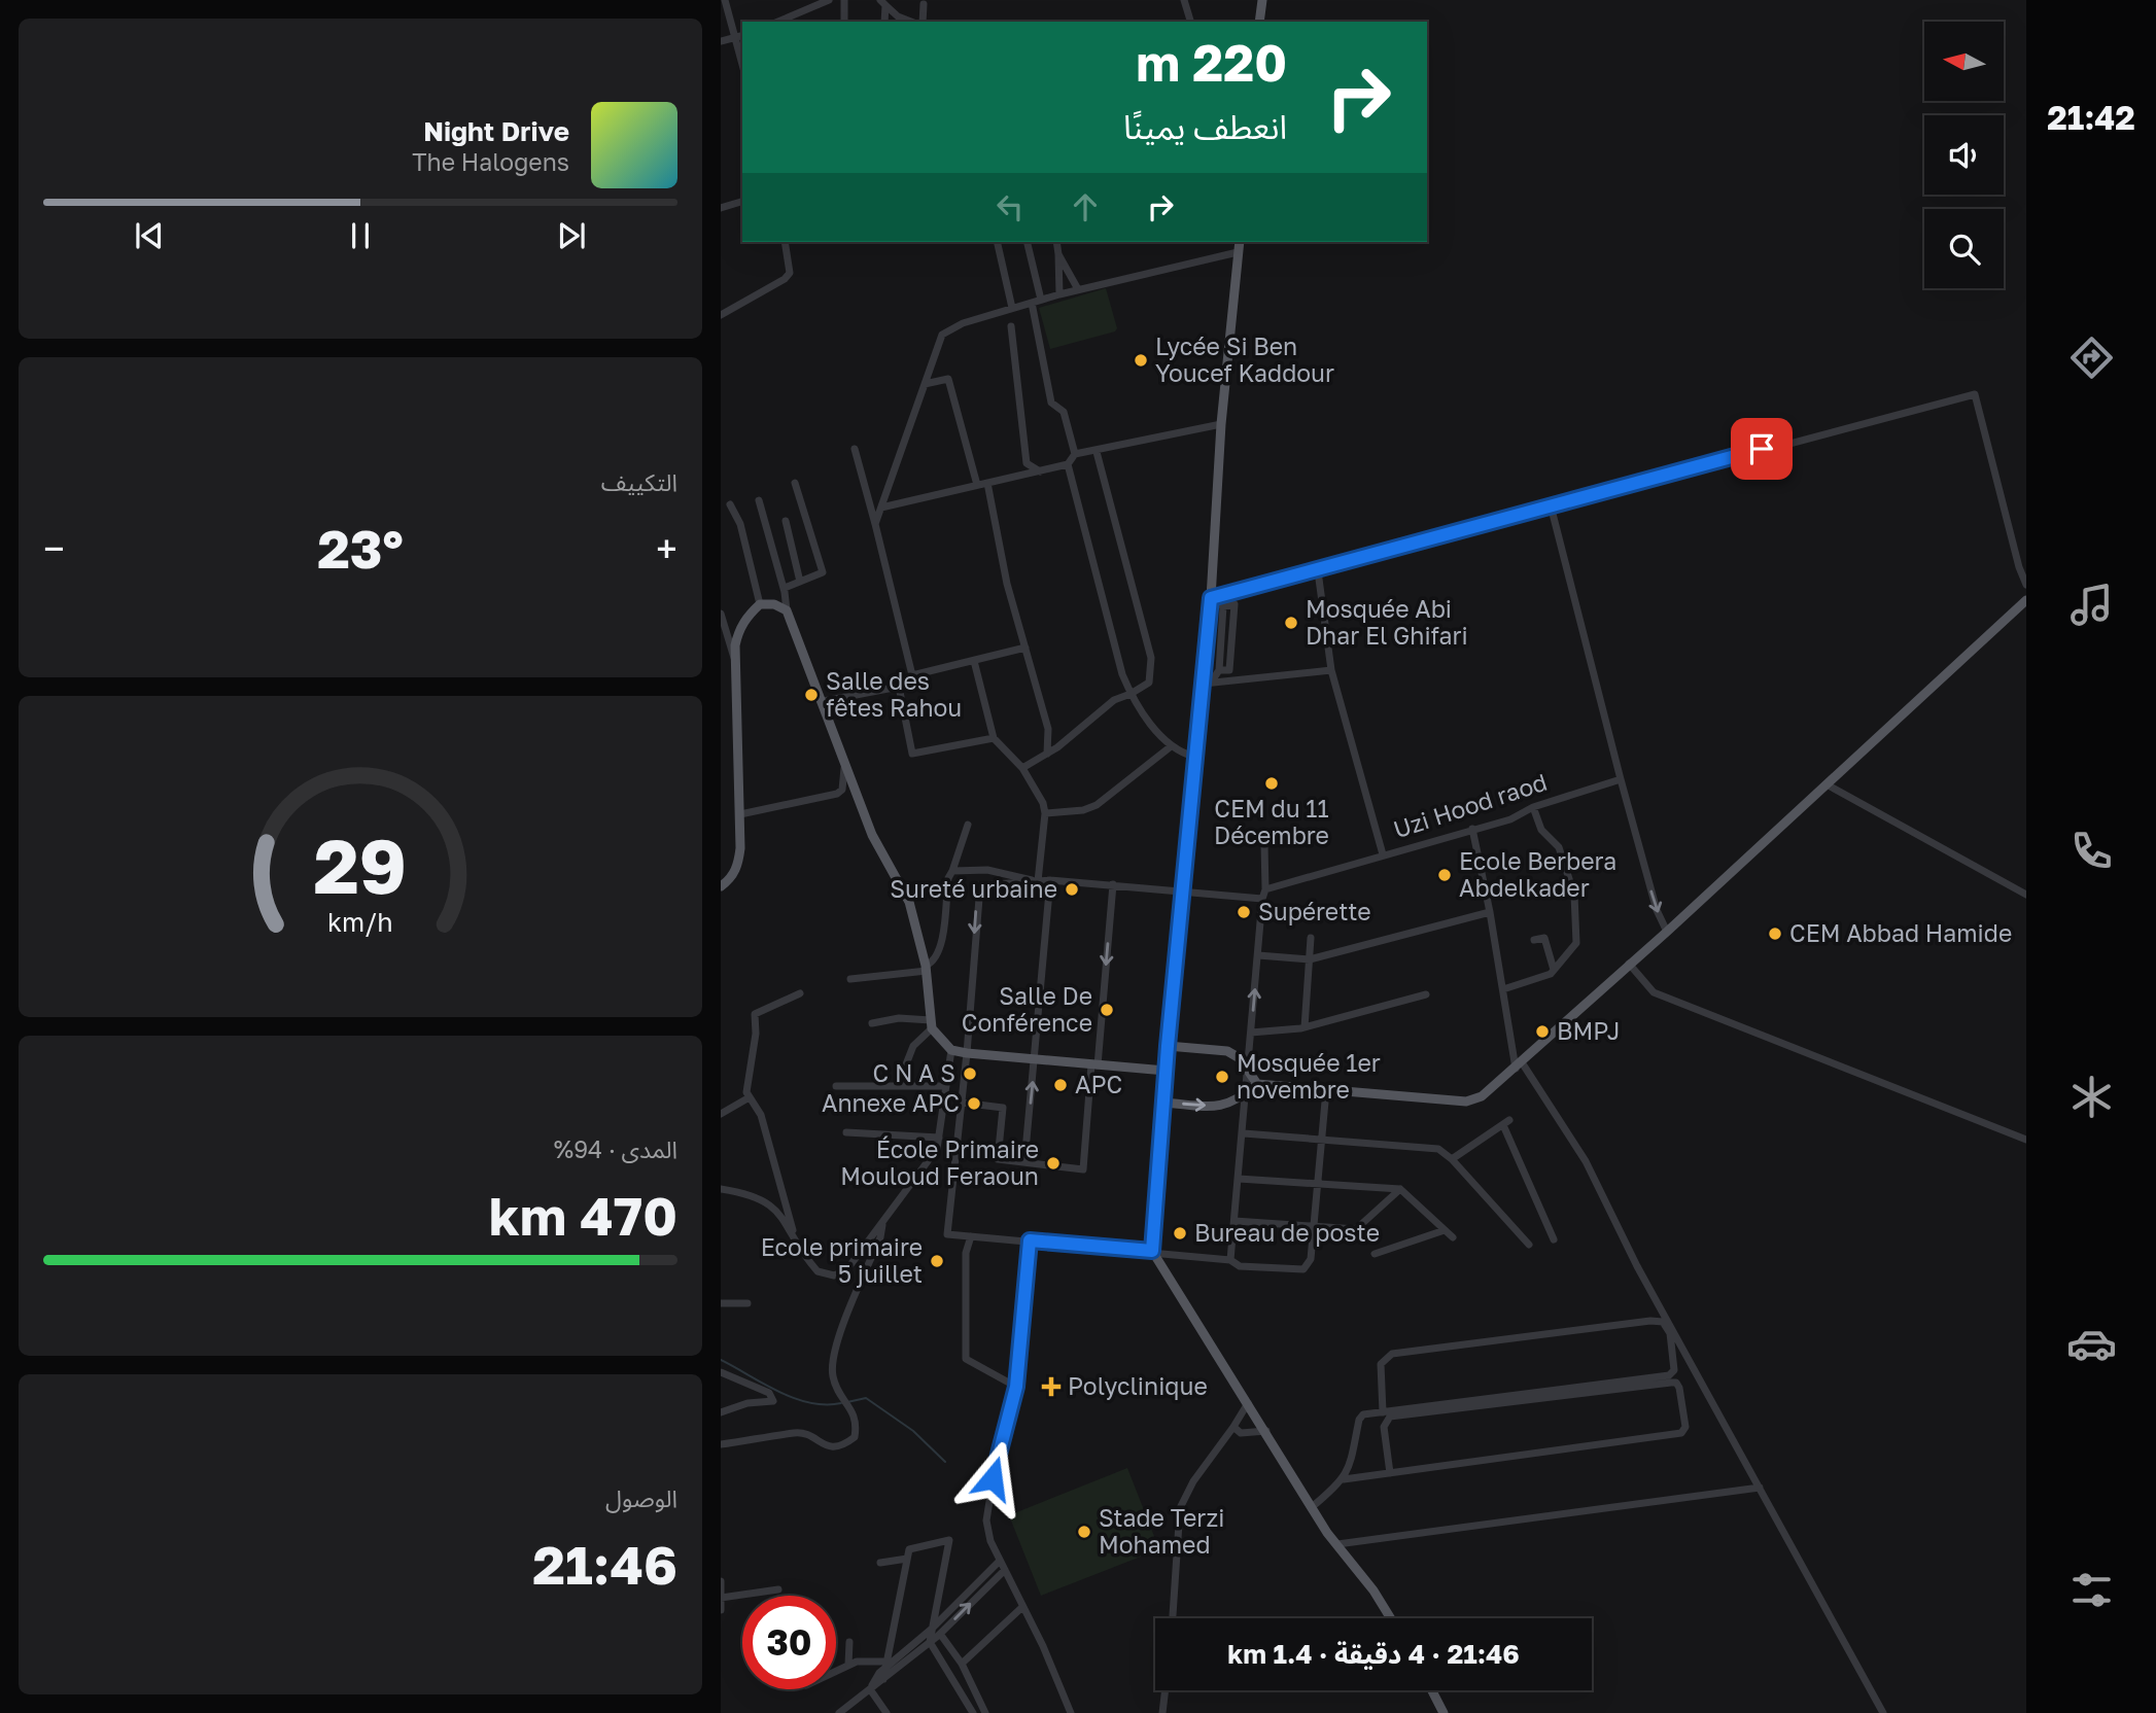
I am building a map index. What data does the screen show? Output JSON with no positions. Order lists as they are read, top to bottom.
{
  "streets": {
    "street": ["Uzi Hood raod"]
  },
  "places": {
    "other": [
      "Lycée Si Ben Youcef Kaddour",
      "Mosquée Abi Dhar El Ghifari",
      "Salle des fêtes Rahou",
      "CEM du 11 Décembre",
      "Ecole Berbera Abdelkader",
      "Sureté urbaine",
      "Supérette",
      "CEM Abbad Hamide",
      "Salle De Conférence",
      "BMPJ",
      "C N A S",
      "Mosquée 1er novembre",
      "APC",
      "Annexe APC",
      "École Primaire Mouloud Feraoun",
      "Bureau de poste",
      "Ecole primaire 5 juillet",
      "Stade Terzi Mohamed"
    ],
    "health": ["Polyclinique"]
  },
  "north": "left",
  "page": {
    "tabs": "21:42",
    "turn": ["220 m", "انعطف يمينًا"],
    "song": ["Night Drive", "The Halogens"],
    "tile": [
      "التكييف",
      ["المدى · 94%", "470 km"],
      ["الوصول", "21:46"]
    ],
    "heat": ["−", "23°", "+"],
    "limit": "30",
    "trip": "21:46 · 4 دقيقة · 1.4 km",
    "gauge": ["29", "km/h"]
  }
}
